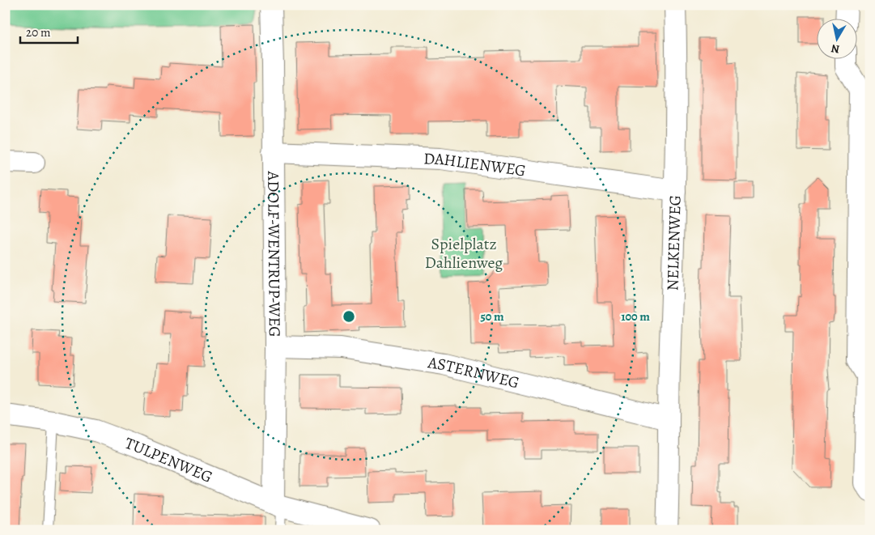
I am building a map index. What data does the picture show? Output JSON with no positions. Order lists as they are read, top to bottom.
{
  "streets": {
    "street": [
      "DAHLIENWEG",
      "NELKENWEG",
      "ADOLF-WENTRUP-WEG",
      "ASTERNWEG",
      "TULPENWEG"
    ]
  },
  "crossings": [
    ["DAHLIENWEG", "NELKENWEG"],
    ["DAHLIENWEG", "ADOLF-WENTRUP-WEG"],
    ["NELKENWEG", "ASTERNWEG"],
    ["ADOLF-WENTRUP-WEG", "ASTERNWEG"],
    ["ADOLF-WENTRUP-WEG", "TULPENWEG"]
  ],
  "parks": ["Spielplatz Dahlienweg"],
  "scale_bar": "20 m",
  "north": "bottom",
  "rings": ["50 m", "100 m"]
}
